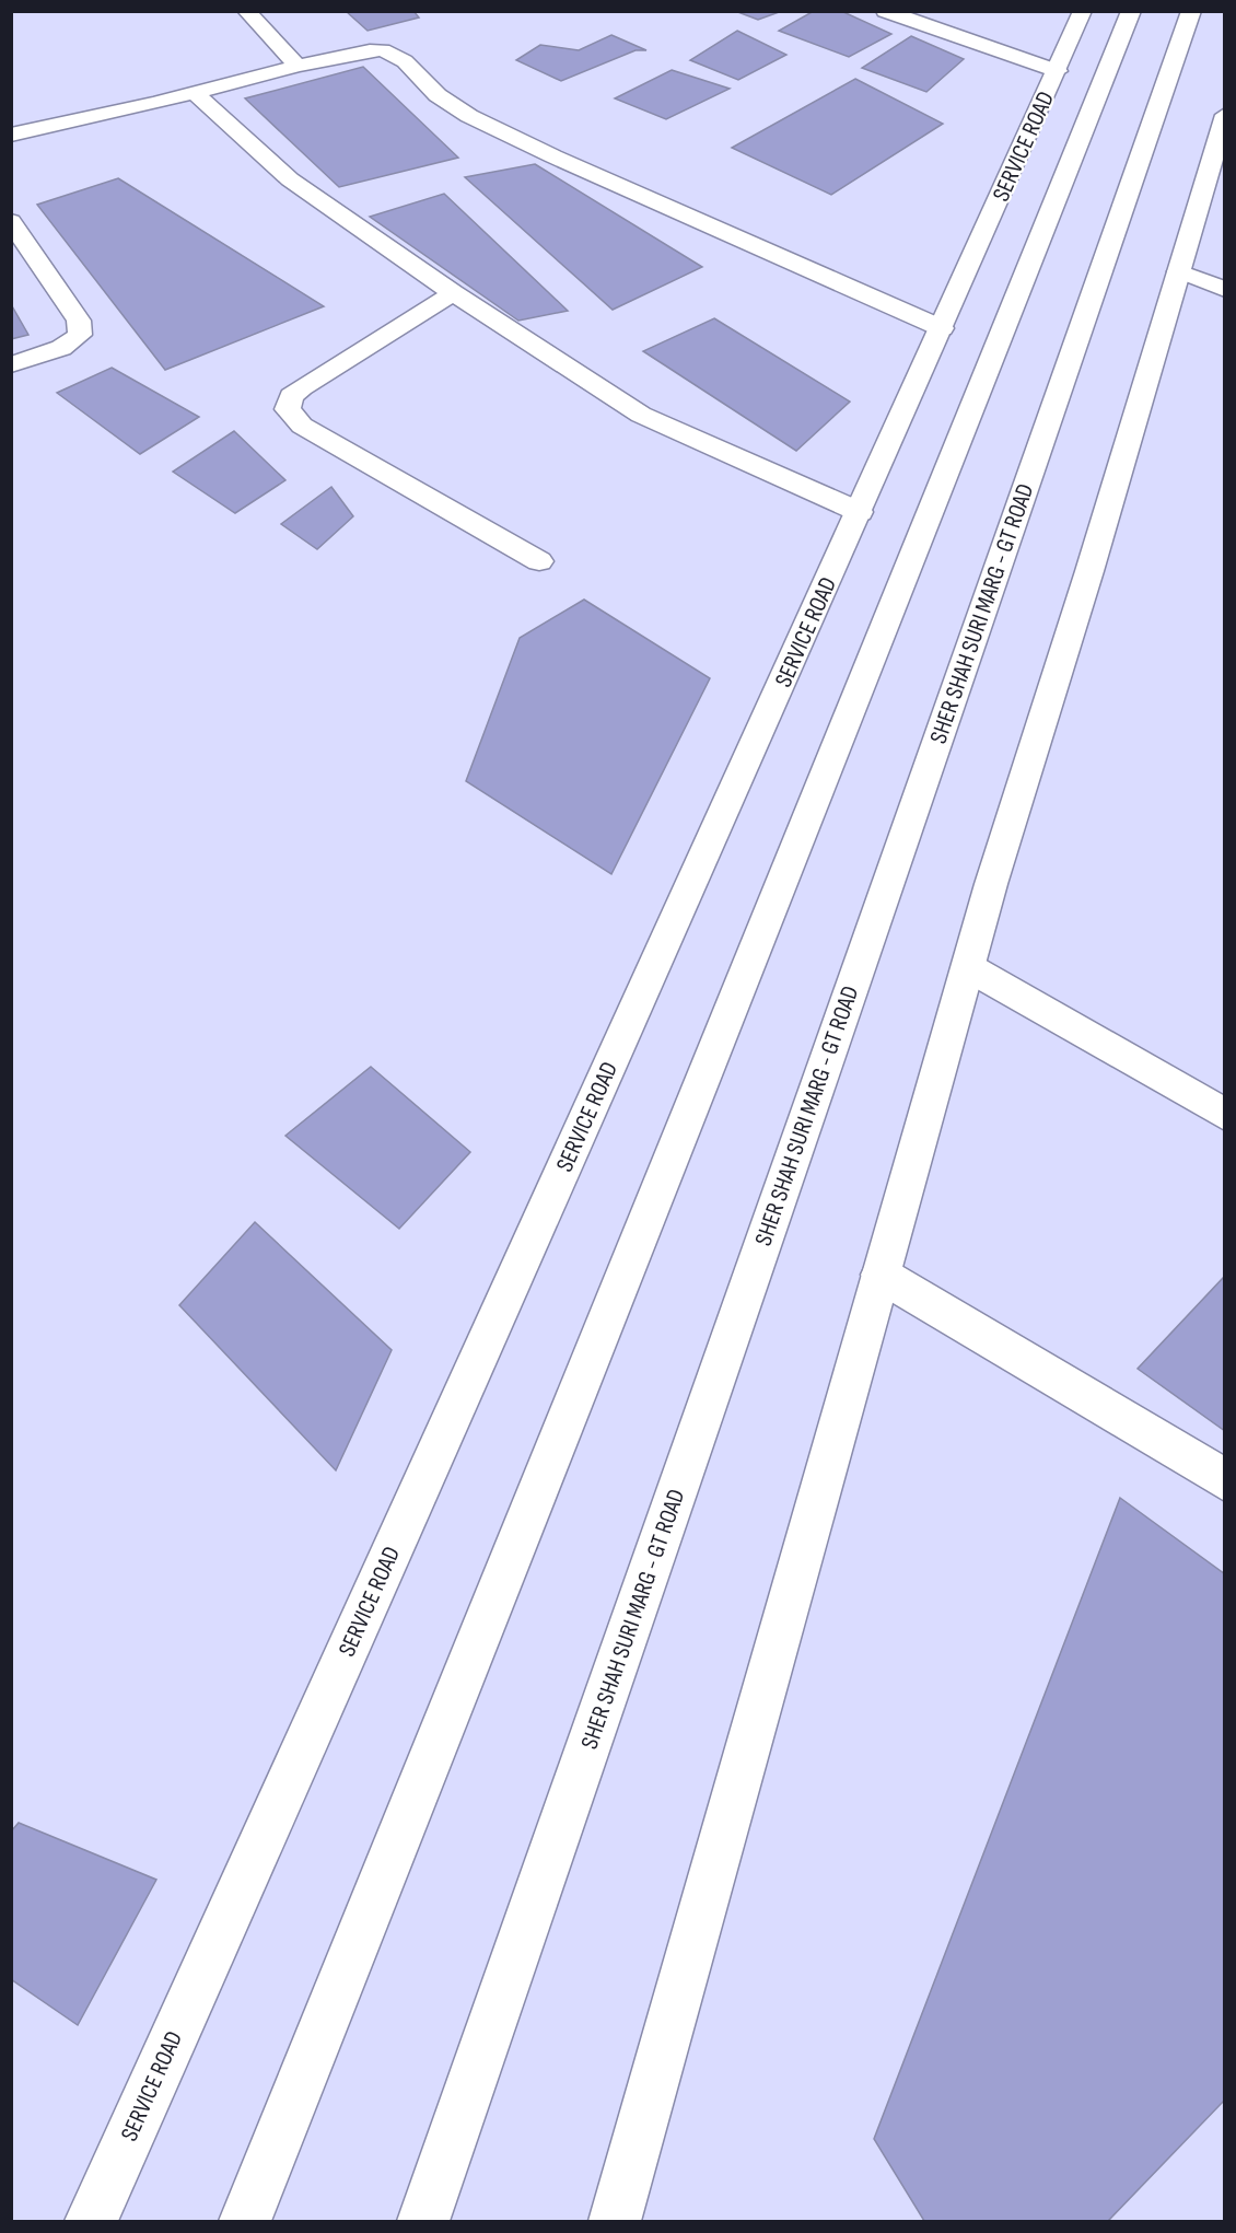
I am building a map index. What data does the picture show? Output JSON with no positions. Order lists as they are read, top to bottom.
{
  "streets": {
    "main road": ["SERVICE ROAD", "SHER SHAH SURI MARG - GT ROAD"]
  }
}
